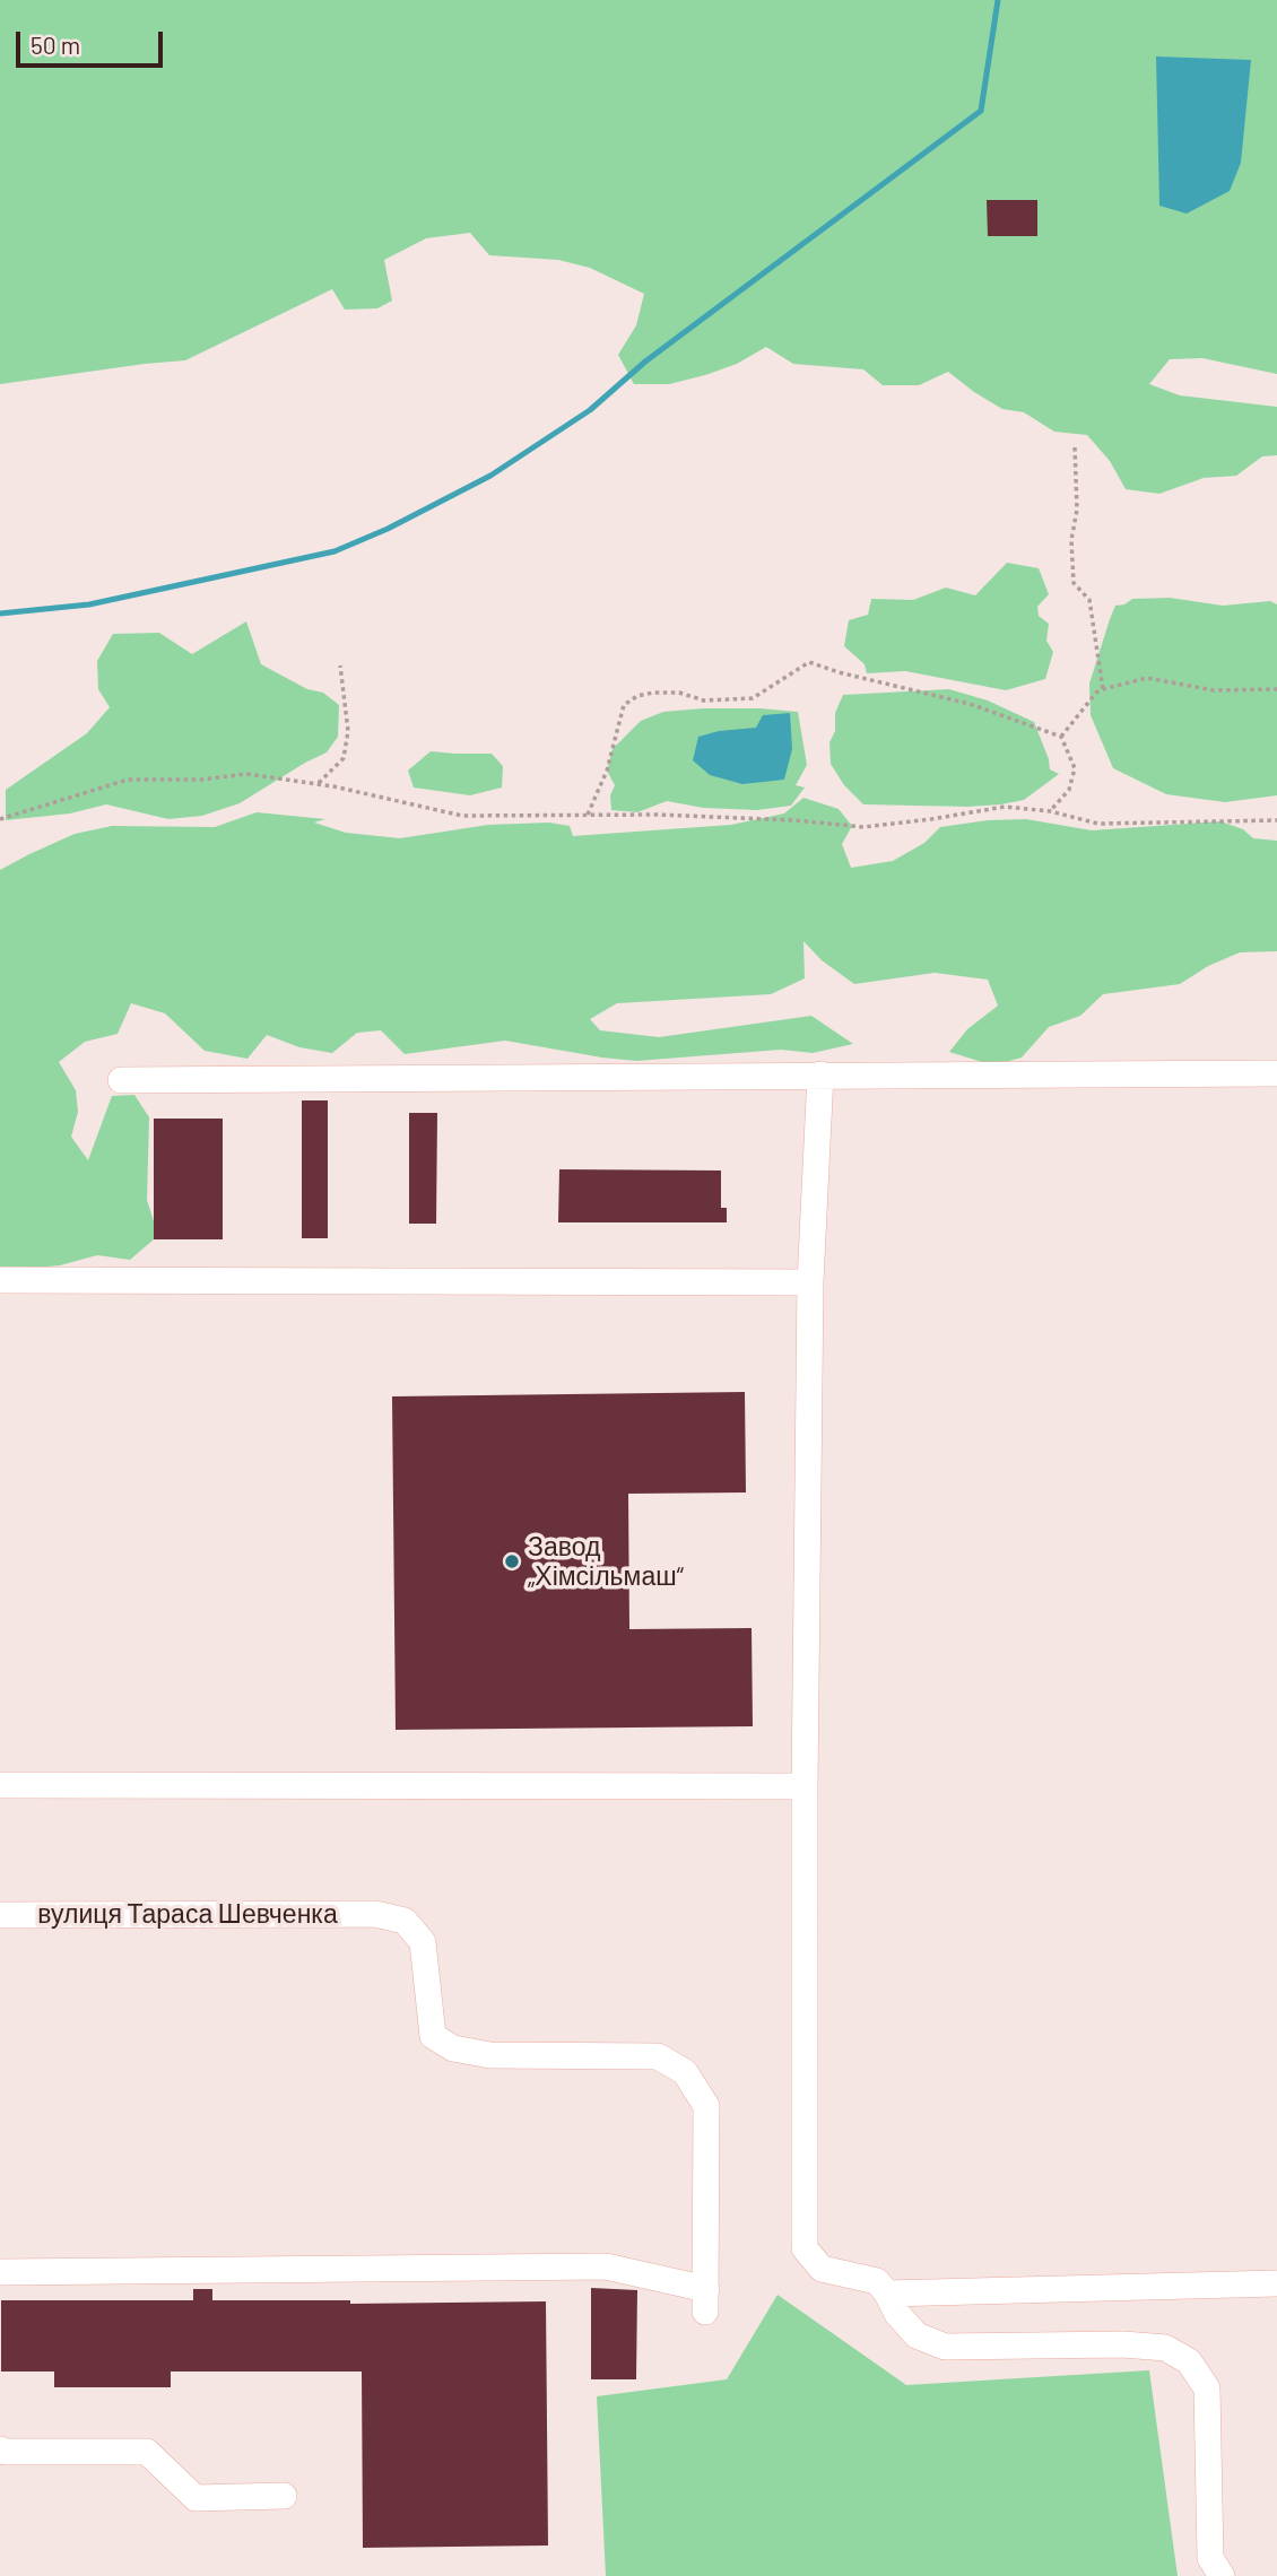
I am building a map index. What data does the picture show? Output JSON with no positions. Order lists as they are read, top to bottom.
{
  "streets": {
    "lane": ["вулиця Тараса Шевченка"]
  },
  "places": ["Завод „Хімсільмаш“"],
  "scale_bar": "50 m"
}
